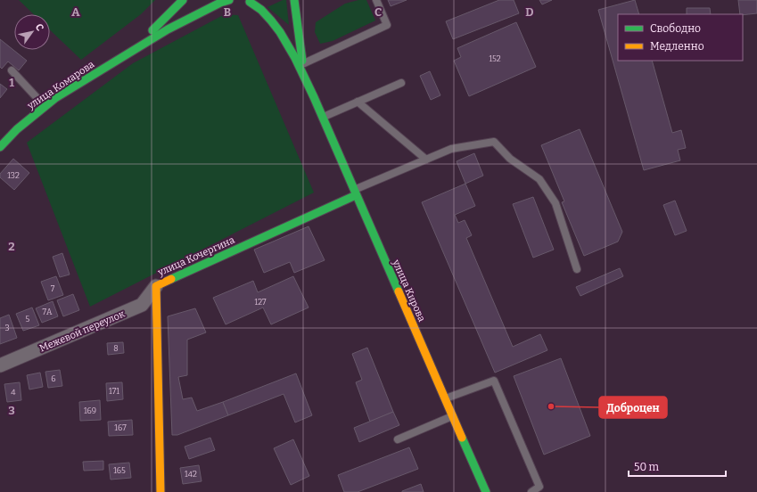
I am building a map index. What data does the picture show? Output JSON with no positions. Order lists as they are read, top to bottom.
{
  "streets": {
    "main road": ["улица Комарова", "улица Кочергина", "улица Кирова"],
    "street": ["Межевой переулок"]
  },
  "crossings": [
    ["улица Кочергина", "улица Кирова"],
    ["улица Кочергина", "Межевой переулок"]
  ],
  "places": ["Доброцен"],
  "house_numbers": [
    "152",
    "132",
    "7",
    "127",
    "7А",
    "5",
    "3",
    "8",
    "6",
    "171",
    "4",
    "169",
    "167",
    "165",
    "142"
  ],
  "legend": ["Свободно", "Медленно"],
  "scale_bar": "50 m",
  "north": "top right",
  "grid": {
    "columns": [
      "A",
      "B",
      "C",
      "D"
    ],
    "rows": ["1", "2", "3"]
  }
}
